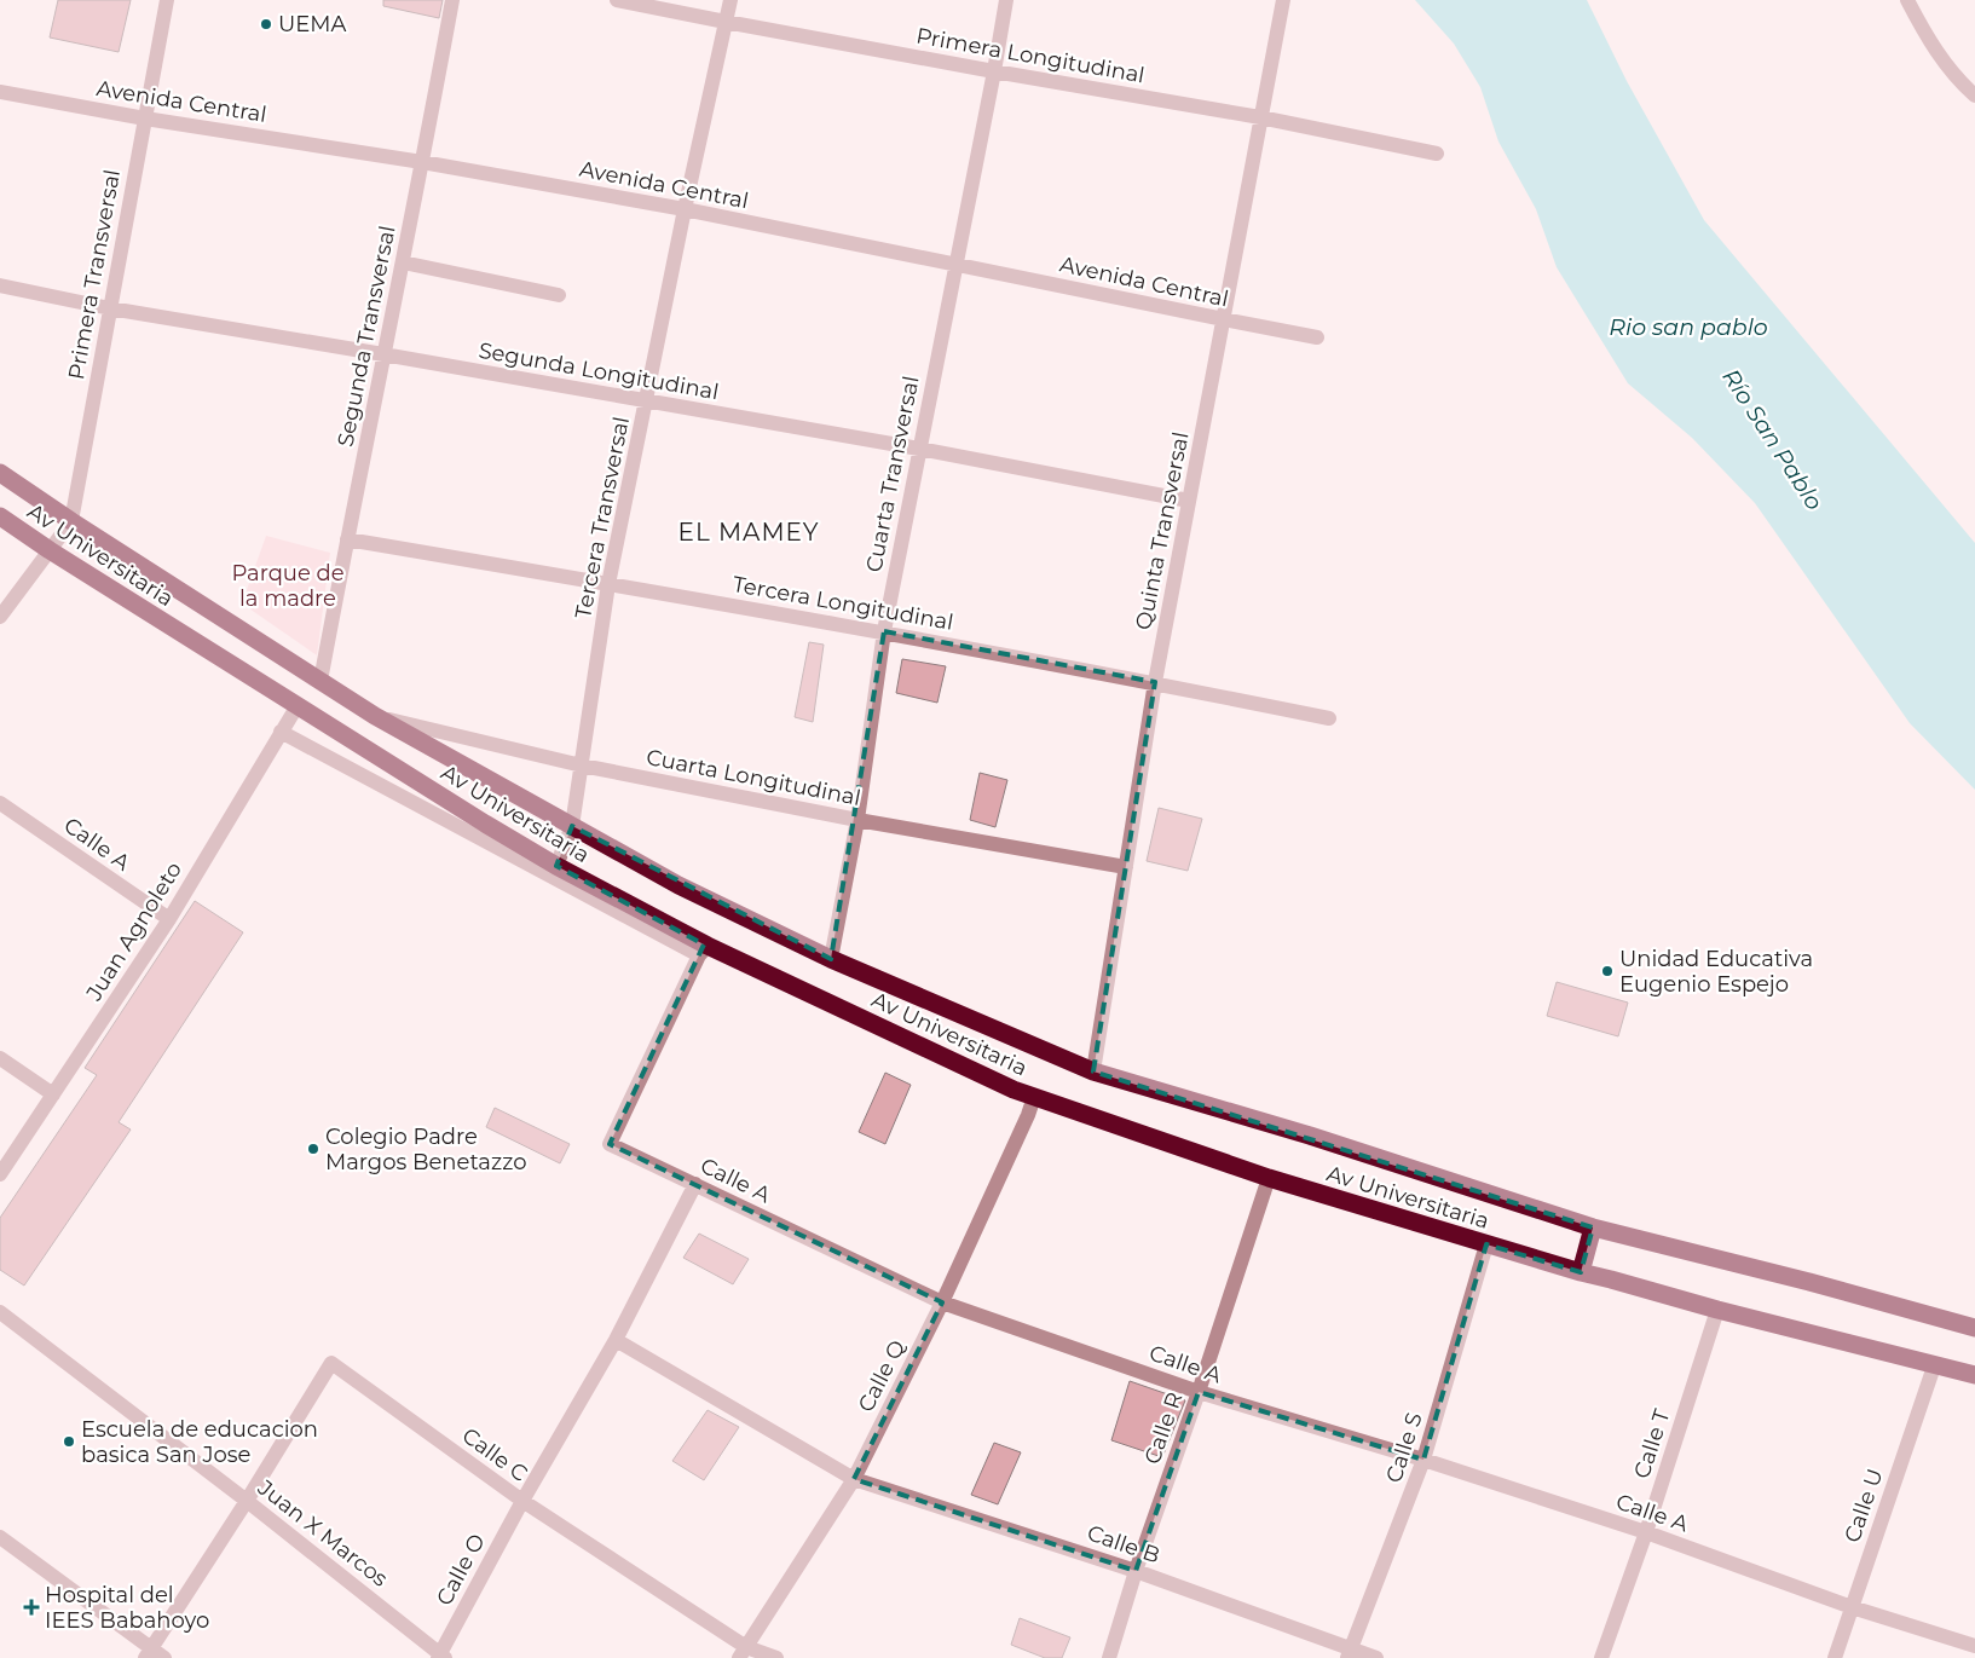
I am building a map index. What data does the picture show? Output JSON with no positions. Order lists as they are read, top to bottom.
{
  "streets": {
    "highway": ["Av Universitaria"],
    "street": [
      "Primera Longitudinal",
      "Avenida Central",
      "Primera Transversal",
      "Segunda Transversal",
      "Segunda Longitudinal",
      "Cuarta Transversal",
      "Tercera Transversal",
      "Quinta Transversal",
      "Tercera Longitudinal",
      "Cuarta Longitudinal",
      "Calle A",
      "Juan Agnoleto",
      "Calle Q",
      "Calle R",
      "Calle T",
      "Calle S",
      "Calle C",
      "Calle U",
      "Juan X Marcos",
      "Calle B",
      "Calle O"
    ]
  },
  "crossings": [
    ["Primera Longitudinal", "Cuarta Transversal"],
    ["Primera Longitudinal", "Tercera Transversal"],
    ["Primera Longitudinal", "Quinta Transversal"],
    ["Avenida Central", "Primera Transversal"],
    ["Avenida Central", "Segunda Transversal"],
    ["Avenida Central", "Cuarta Transversal"],
    ["Avenida Central", "Tercera Transversal"],
    ["Avenida Central", "Quinta Transversal"],
    ["Primera Transversal", "Segunda Longitudinal"],
    ["Primera Transversal", "Av Universitaria"],
    ["Segunda Transversal", "Segunda Longitudinal"],
    ["Segunda Transversal", "Av Universitaria"],
    ["Segunda Transversal", "Tercera Longitudinal"],
    ["Segunda Longitudinal", "Cuarta Transversal"],
    ["Segunda Longitudinal", "Tercera Transversal"],
    ["Segunda Longitudinal", "Quinta Transversal"],
    ["Cuarta Transversal", "Av Universitaria"],
    ["Cuarta Transversal", "Tercera Longitudinal"],
    ["Cuarta Transversal", "Cuarta Longitudinal"],
    ["Tercera Transversal", "Av Universitaria"],
    ["Tercera Transversal", "Tercera Longitudinal"],
    ["Tercera Transversal", "Cuarta Longitudinal"],
    ["Quinta Transversal", "Av Universitaria"],
    ["Quinta Transversal", "Tercera Longitudinal"],
    ["Quinta Transversal", "Cuarta Longitudinal"],
    ["Av Universitaria", "Cuarta Longitudinal"],
    ["Av Universitaria", "Calle A"],
    ["Av Universitaria", "Juan Agnoleto"],
    ["Av Universitaria", "Calle Q"],
    ["Av Universitaria", "Calle R"],
    ["Av Universitaria", "Calle T"],
    ["Av Universitaria", "Calle S"],
    ["Av Universitaria", "Calle U"],
    ["Calle A", "Juan Agnoleto"],
    ["Calle A", "Calle Q"],
    ["Calle A", "Calle R"],
    ["Calle A", "Calle T"],
    ["Calle A", "Calle S"],
    ["Calle A", "Calle U"],
    ["Calle A", "Calle O"],
    ["Calle Q", "Calle C"],
    ["Calle Q", "Calle B"],
    ["Calle R", "Calle B"],
    ["Calle S", "Calle B"],
    ["Calle C", "Juan X Marcos"],
    ["Calle C", "Calle O"],
    ["Juan X Marcos", "Calle O"],
    ["Calle B", "Calle O"]
  ],
  "districts": ["EL MAMEY"],
  "water": ["Rio san pablo", "Río San Pablo"],
  "parks": ["Parque de la madre"],
  "places": {
    "other": [
      "UEMA",
      "Unidad Educativa Eugenio Espejo",
      "Colegio Padre Margos Benetazzo",
      "Escuela de educacion basica San Jose"
    ],
    "health": ["Hospital del IEES Babahoyo"]
  }
}
